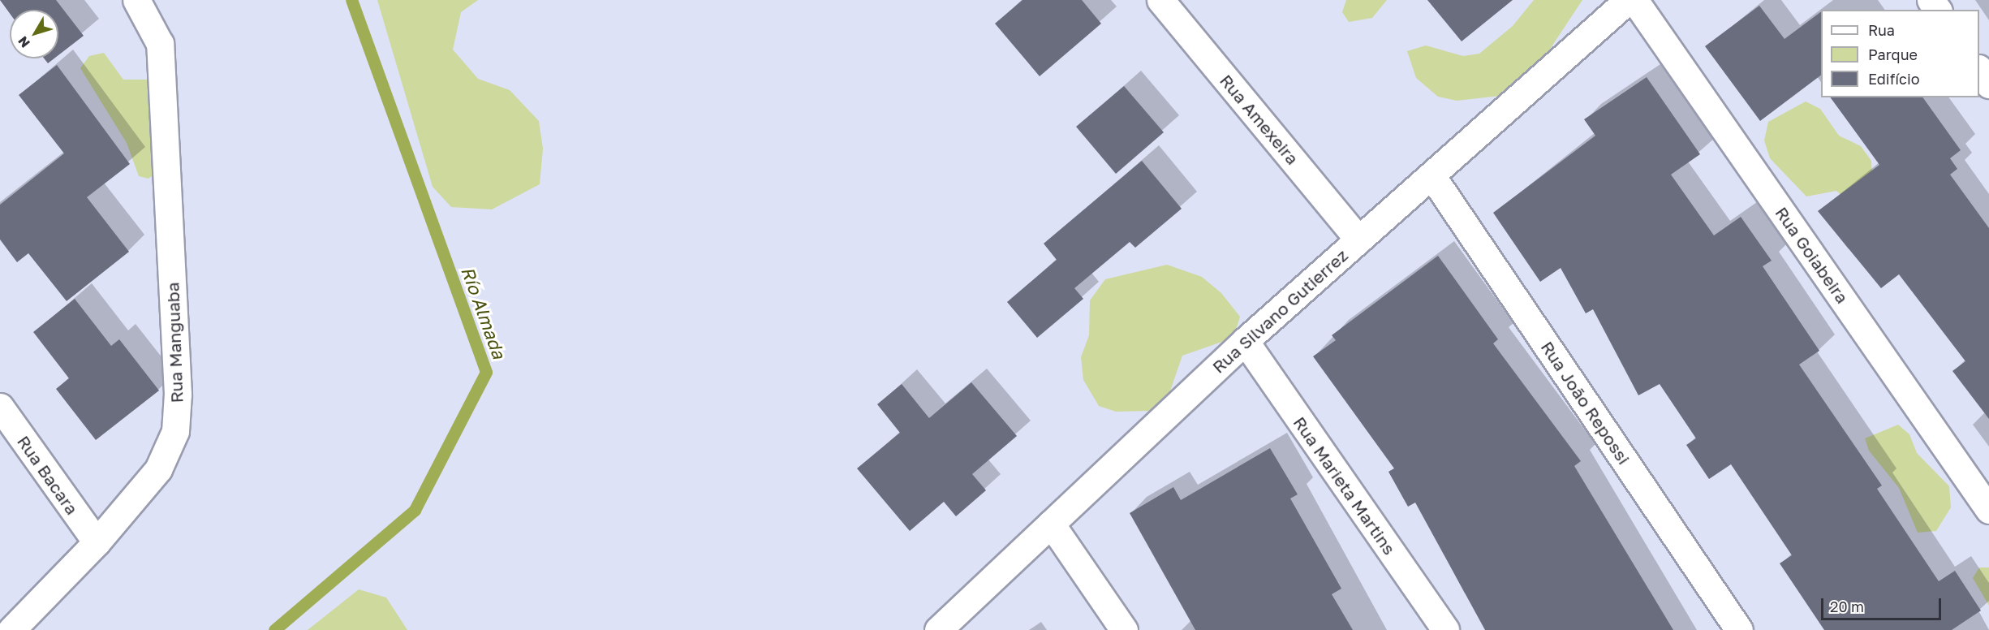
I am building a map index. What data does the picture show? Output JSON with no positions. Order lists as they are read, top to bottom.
{
  "streets": {
    "street": [
      "Rua Amexeira",
      "Rua Goiabeira",
      "Rua Silvano Gutierrez",
      "Rua Manguaba",
      "Rua João Repossi",
      "Rua Bacara",
      "Rua Marieta Martins"
    ]
  },
  "crossings": [
    ["Rua Amexeira", "Rua Silvano Gutierrez"],
    ["Rua Silvano Gutierrez", "Rua João Repossi"],
    ["Rua Silvano Gutierrez", "Rua Marieta Martins"],
    ["Rua Manguaba", "Rua Bacara"]
  ],
  "water": ["Río Almada"],
  "legend": ["Rua", "Parque", "Edifício"],
  "scale_bar": "20 m",
  "north": "bottom left"
}
